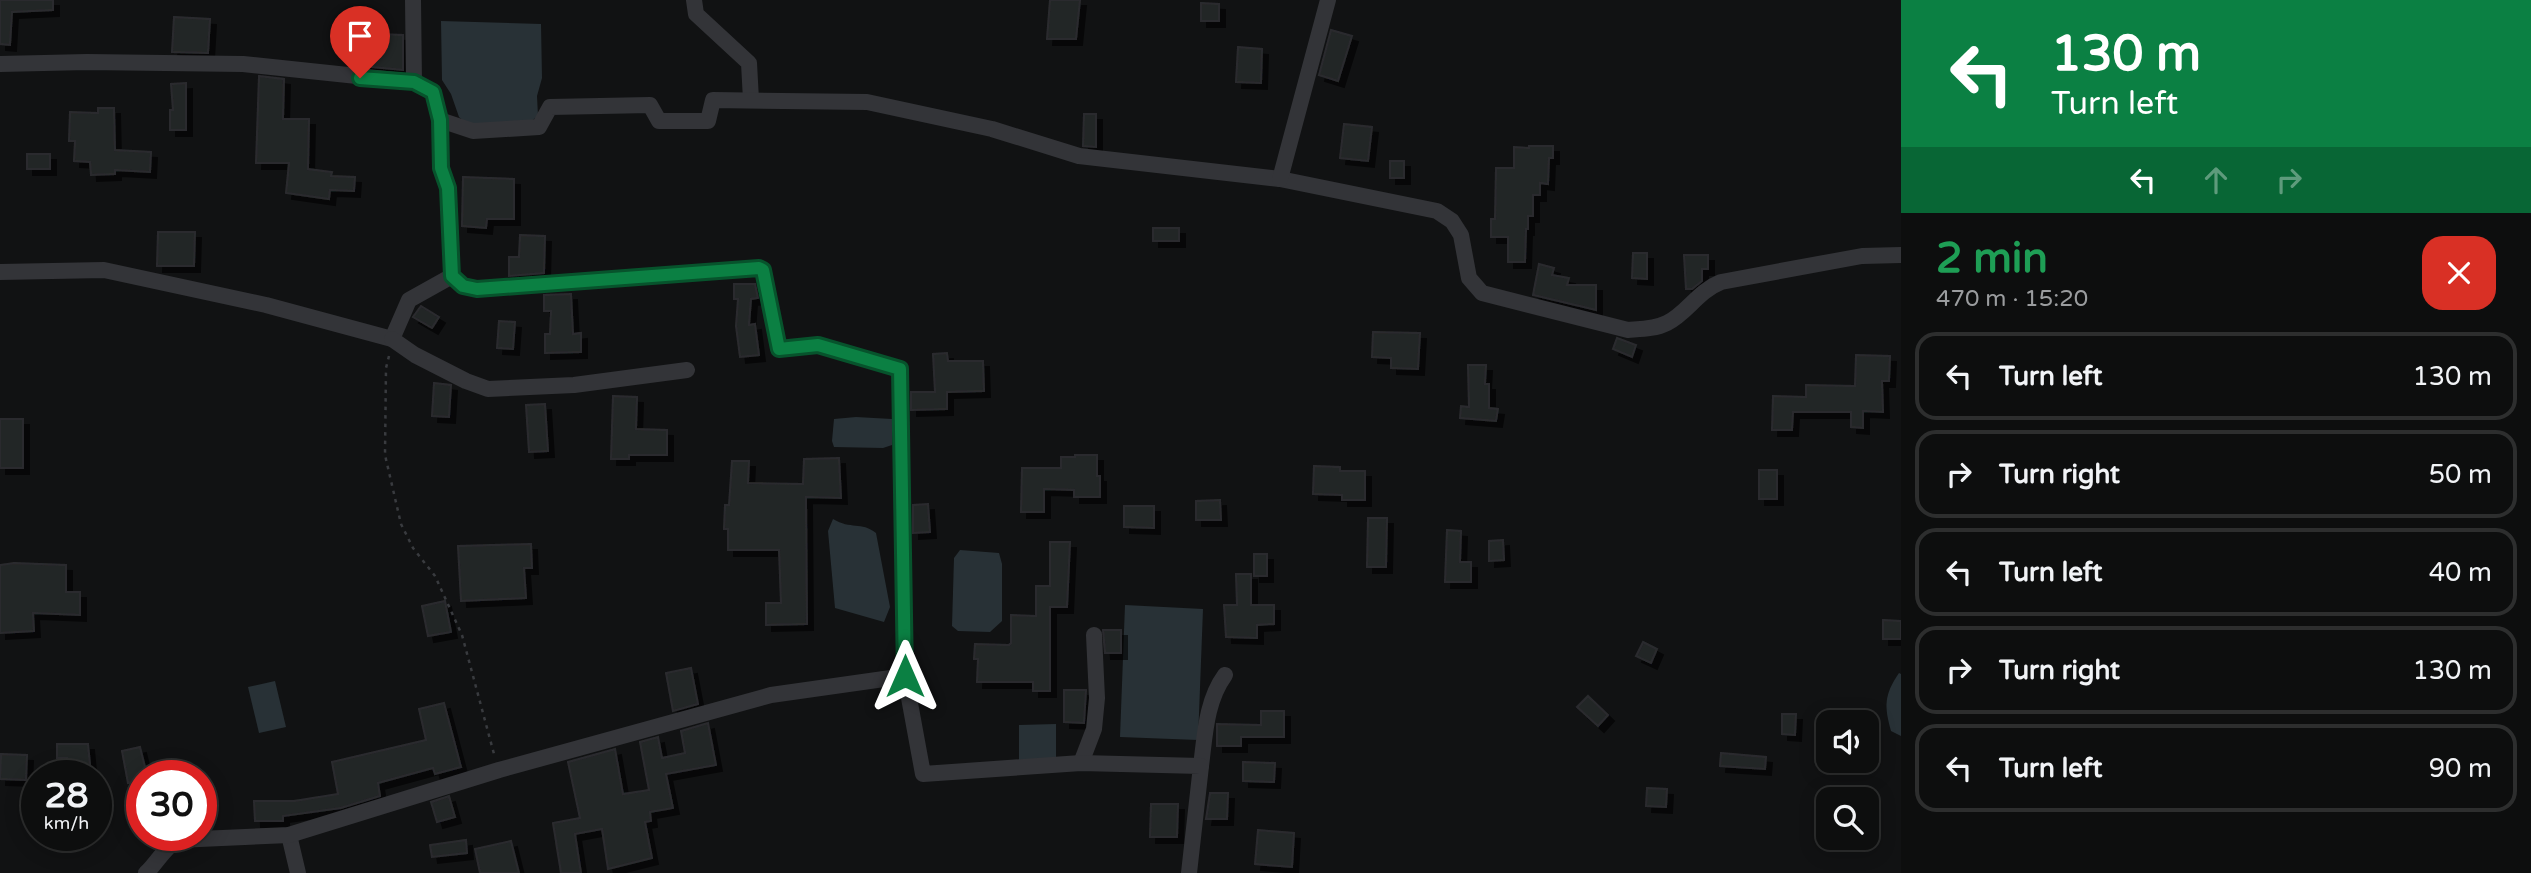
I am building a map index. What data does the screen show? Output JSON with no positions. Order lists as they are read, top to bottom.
{
  "page": {
    "turn": ["130 m", "Turn left"],
    "heading": ["2 min", "470 m · 15:20"],
    "list": [
      {
        "name": "Turn left",
        "value": "130 m"
      },
      {
        "name": "Turn right",
        "value": "50 m"
      },
      {
        "name": "Turn left",
        "value": "40 m"
      },
      {
        "name": "Turn right",
        "value": "130 m"
      },
      {
        "name": "Turn left",
        "value": "90 m"
      }
    ],
    "speed": "28 km/h",
    "limit": "30"
  }
}
